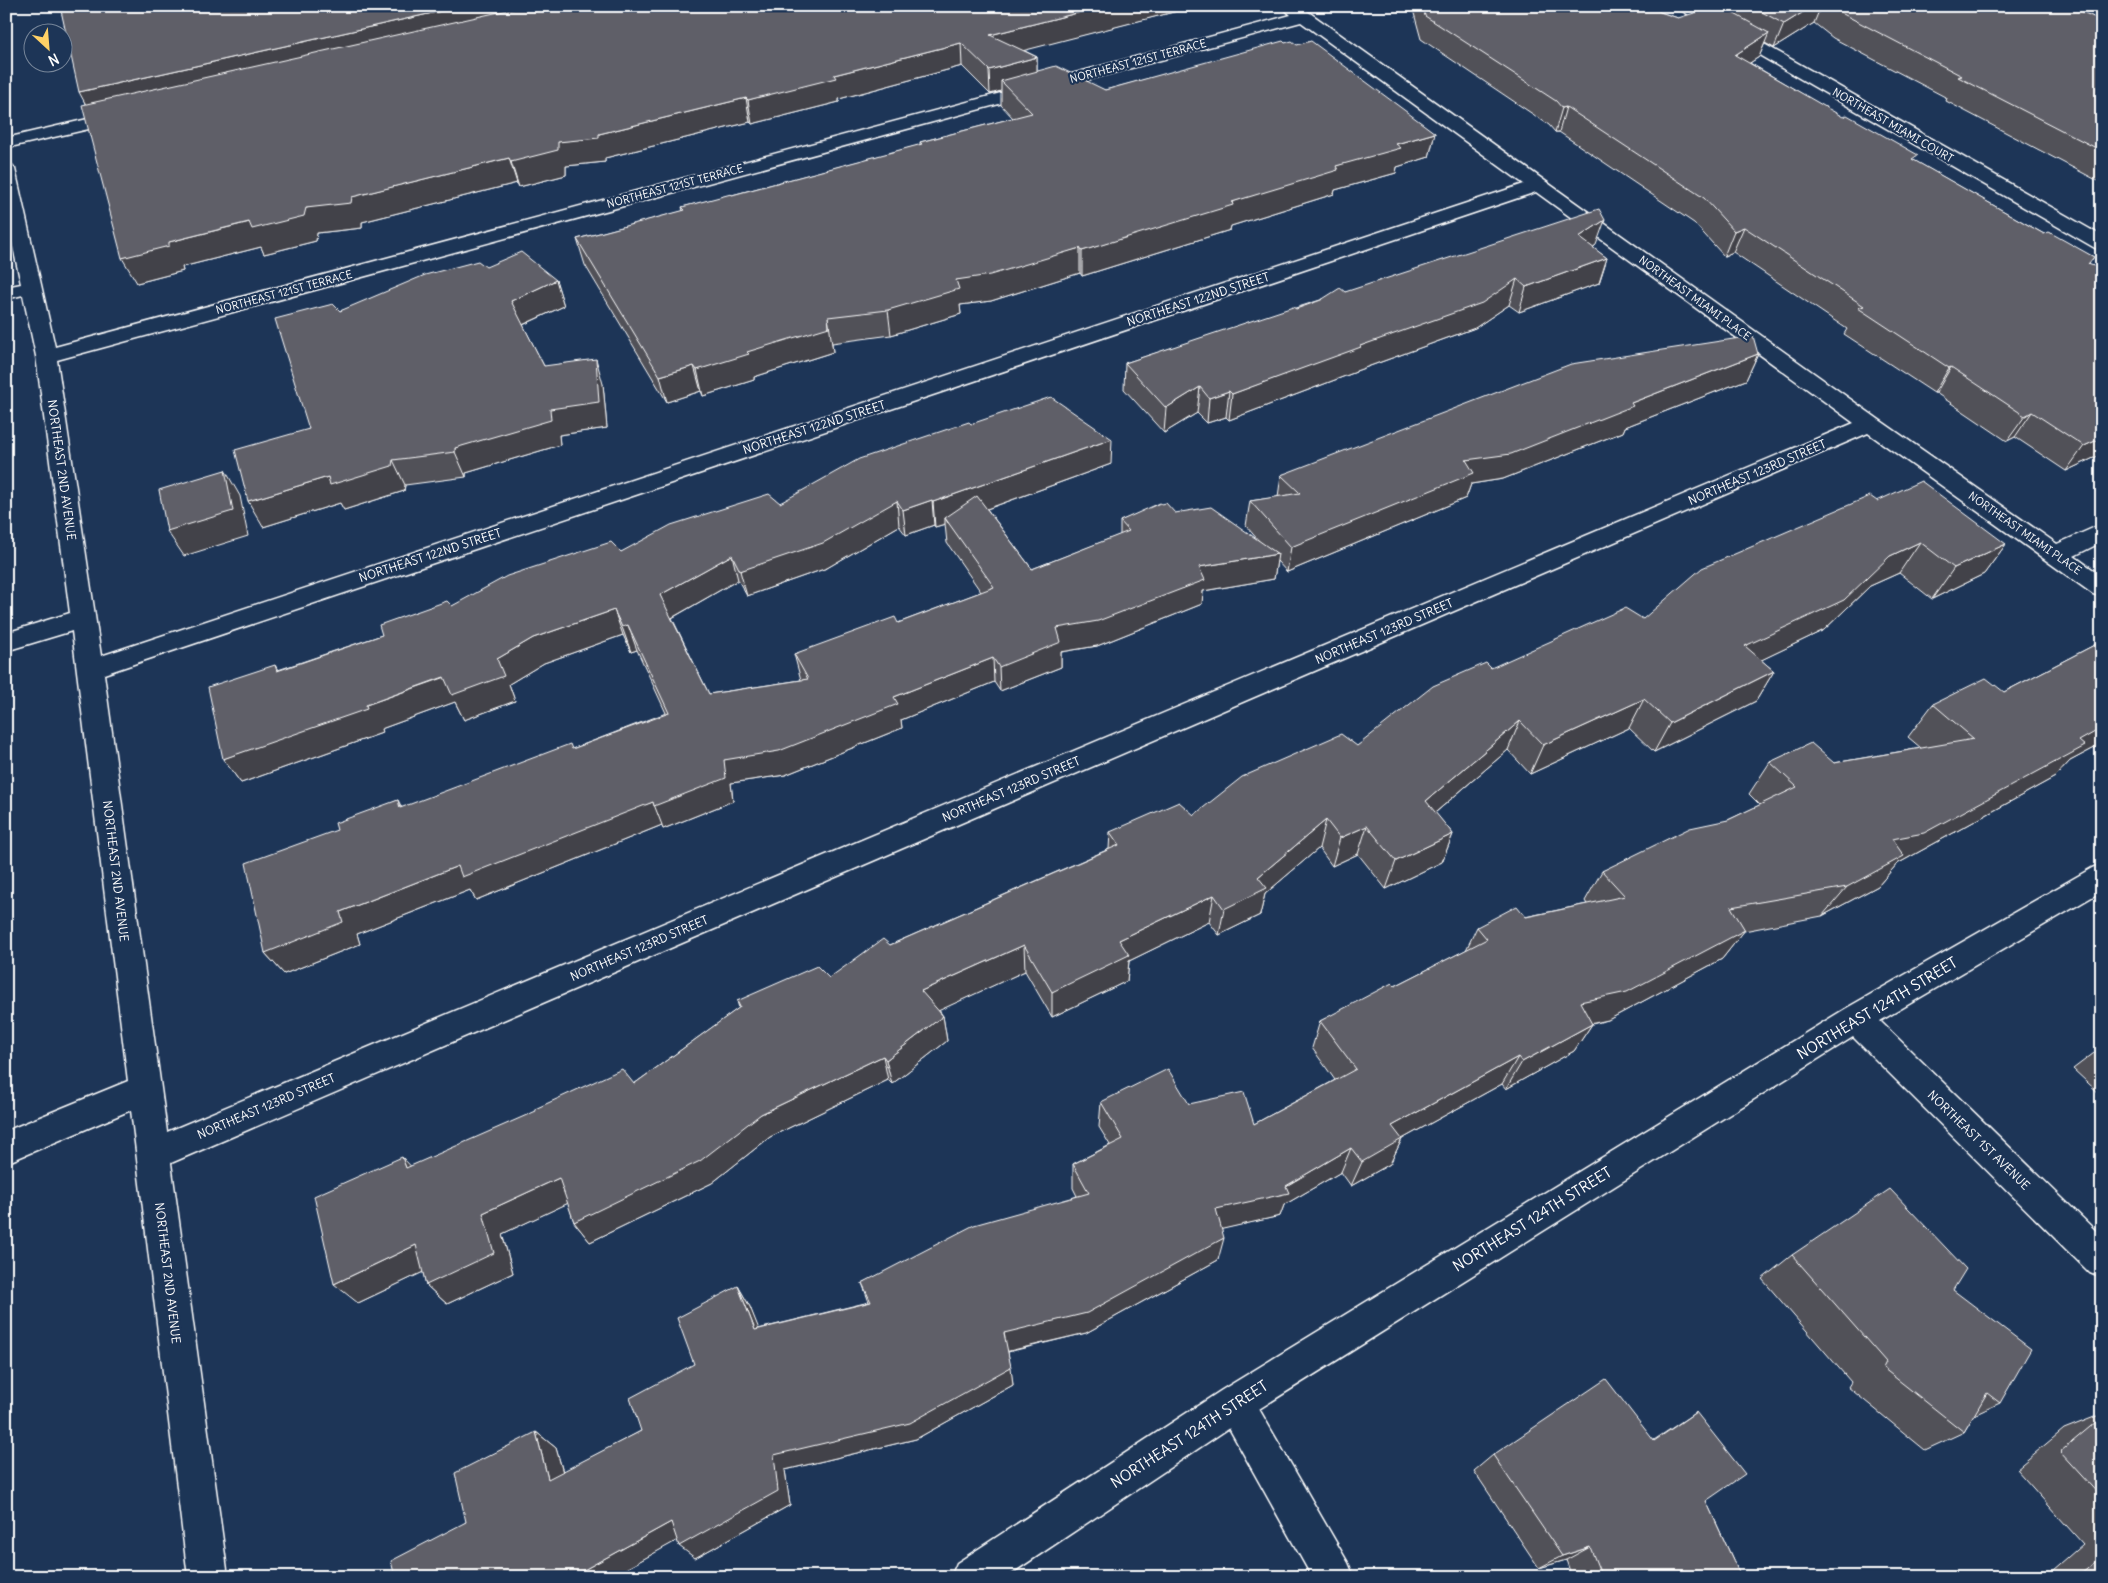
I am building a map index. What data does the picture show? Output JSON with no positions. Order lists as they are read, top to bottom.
{
  "streets": {
    "street": [
      "NORTHEAST 121ST TERRACE",
      "NORTHEAST MIAMI COURT",
      "NORTHEAST MIAMI PLACE",
      "NORTHEAST 122ND STREET",
      "NORTHEAST 2ND AVENUE",
      "NORTHEAST 123RD STREET",
      "NORTHEAST 124TH STREET",
      "NORTHEAST 1ST AVENUE"
    ]
  },
  "crossings": [
    ["NORTHEAST 121ST TERRACE", "NORTHEAST MIAMI PLACE"],
    ["NORTHEAST 121ST TERRACE", "NORTHEAST 2ND AVENUE"],
    ["NORTHEAST MIAMI PLACE", "NORTHEAST 122ND STREET"],
    ["NORTHEAST MIAMI PLACE", "NORTHEAST 123RD STREET"],
    ["NORTHEAST 122ND STREET", "NORTHEAST 2ND AVENUE"],
    ["NORTHEAST 2ND AVENUE", "NORTHEAST 123RD STREET"],
    ["NORTHEAST 124TH STREET", "NORTHEAST 1ST AVENUE"]
  ],
  "north": "bottom right"
}
